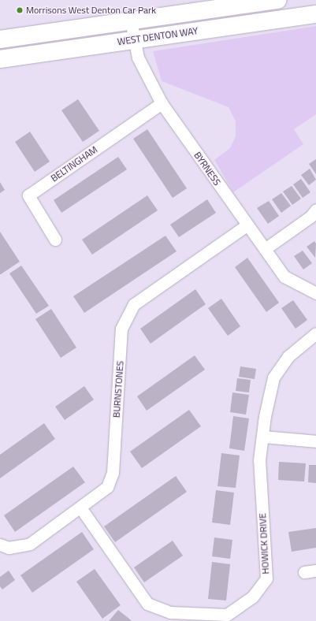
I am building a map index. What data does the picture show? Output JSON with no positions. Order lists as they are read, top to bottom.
{
  "streets": {
    "street": [
      "WEST DENTON WAY",
      "BELTINGHAM",
      "BYRNESS",
      "BURNSTONES",
      "HOWICK DRIVE"
    ]
  },
  "crossings": [
    ["WEST DENTON WAY", "BYRNESS"],
    ["BELTINGHAM", "BYRNESS"],
    ["BYRNESS", "BURNSTONES"],
    ["BURNSTONES", "HOWICK DRIVE"]
  ],
  "places": ["Morrisons West Denton Car Park"]
}
